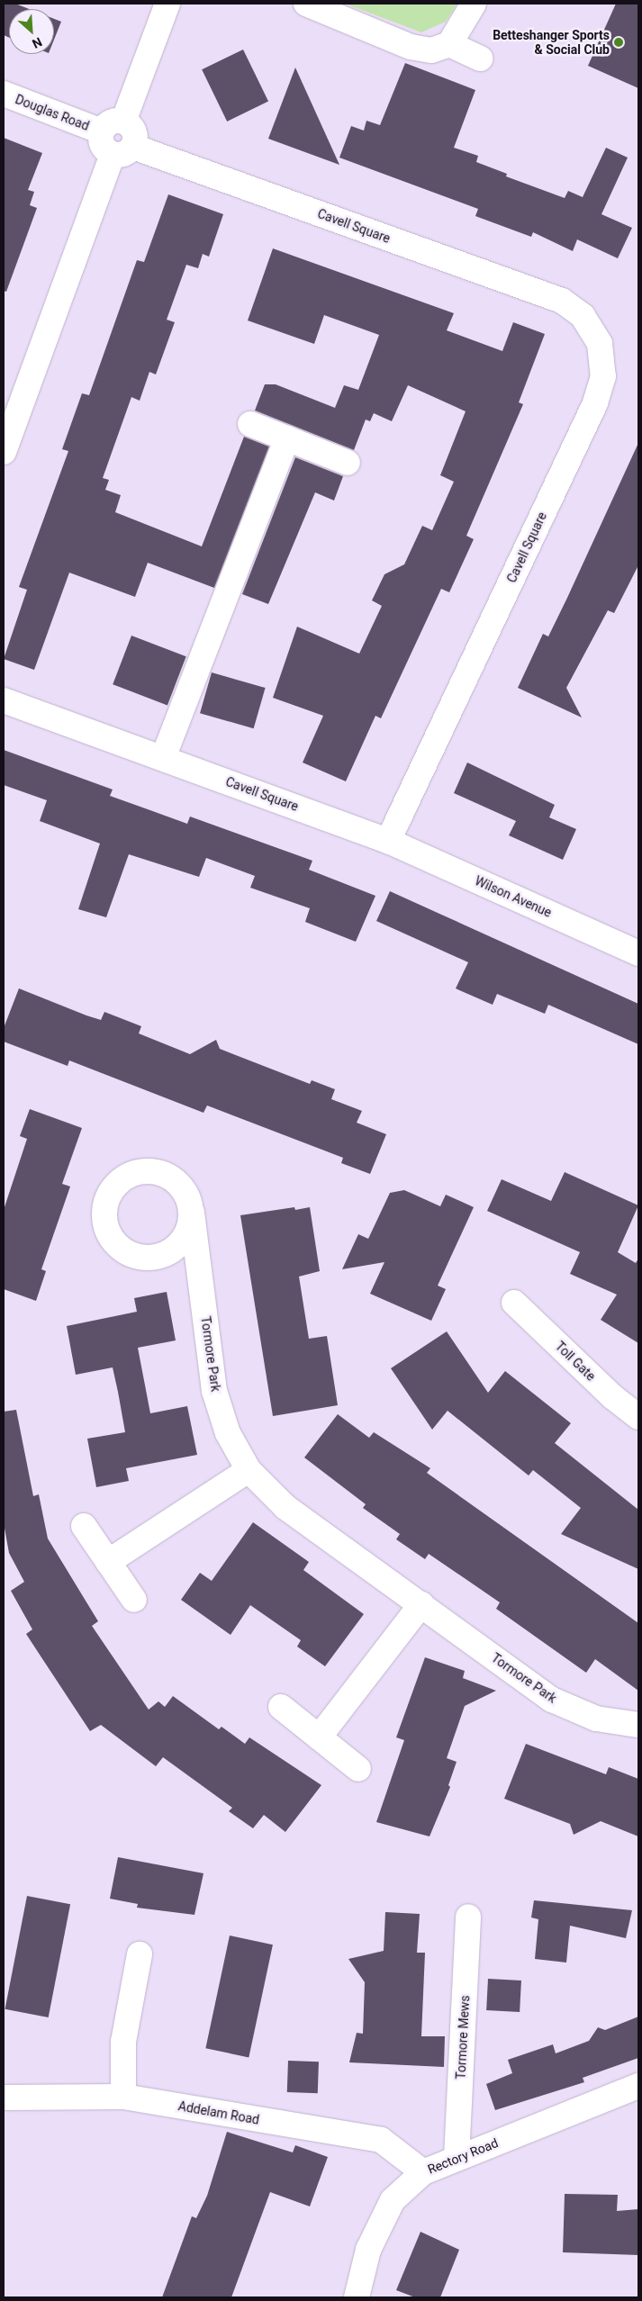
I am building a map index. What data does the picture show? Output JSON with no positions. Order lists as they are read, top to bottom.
{
  "streets": {
    "street": [
      "Douglas Road",
      "Cavell Square",
      "Wilson Avenue",
      "Tormore Park",
      "Toll Gate",
      "Tormore Mews",
      "Addelam Road",
      "Rectory Road"
    ]
  },
  "crossings": [
    ["Douglas Road", "Cavell Square"],
    ["Cavell Square", "Wilson Avenue"],
    ["Tormore Mews", "Rectory Road"],
    ["Addelam Road", "Rectory Road"]
  ],
  "places": ["Betteshanger Sports & Social Club"],
  "north": "bottom right"
}
